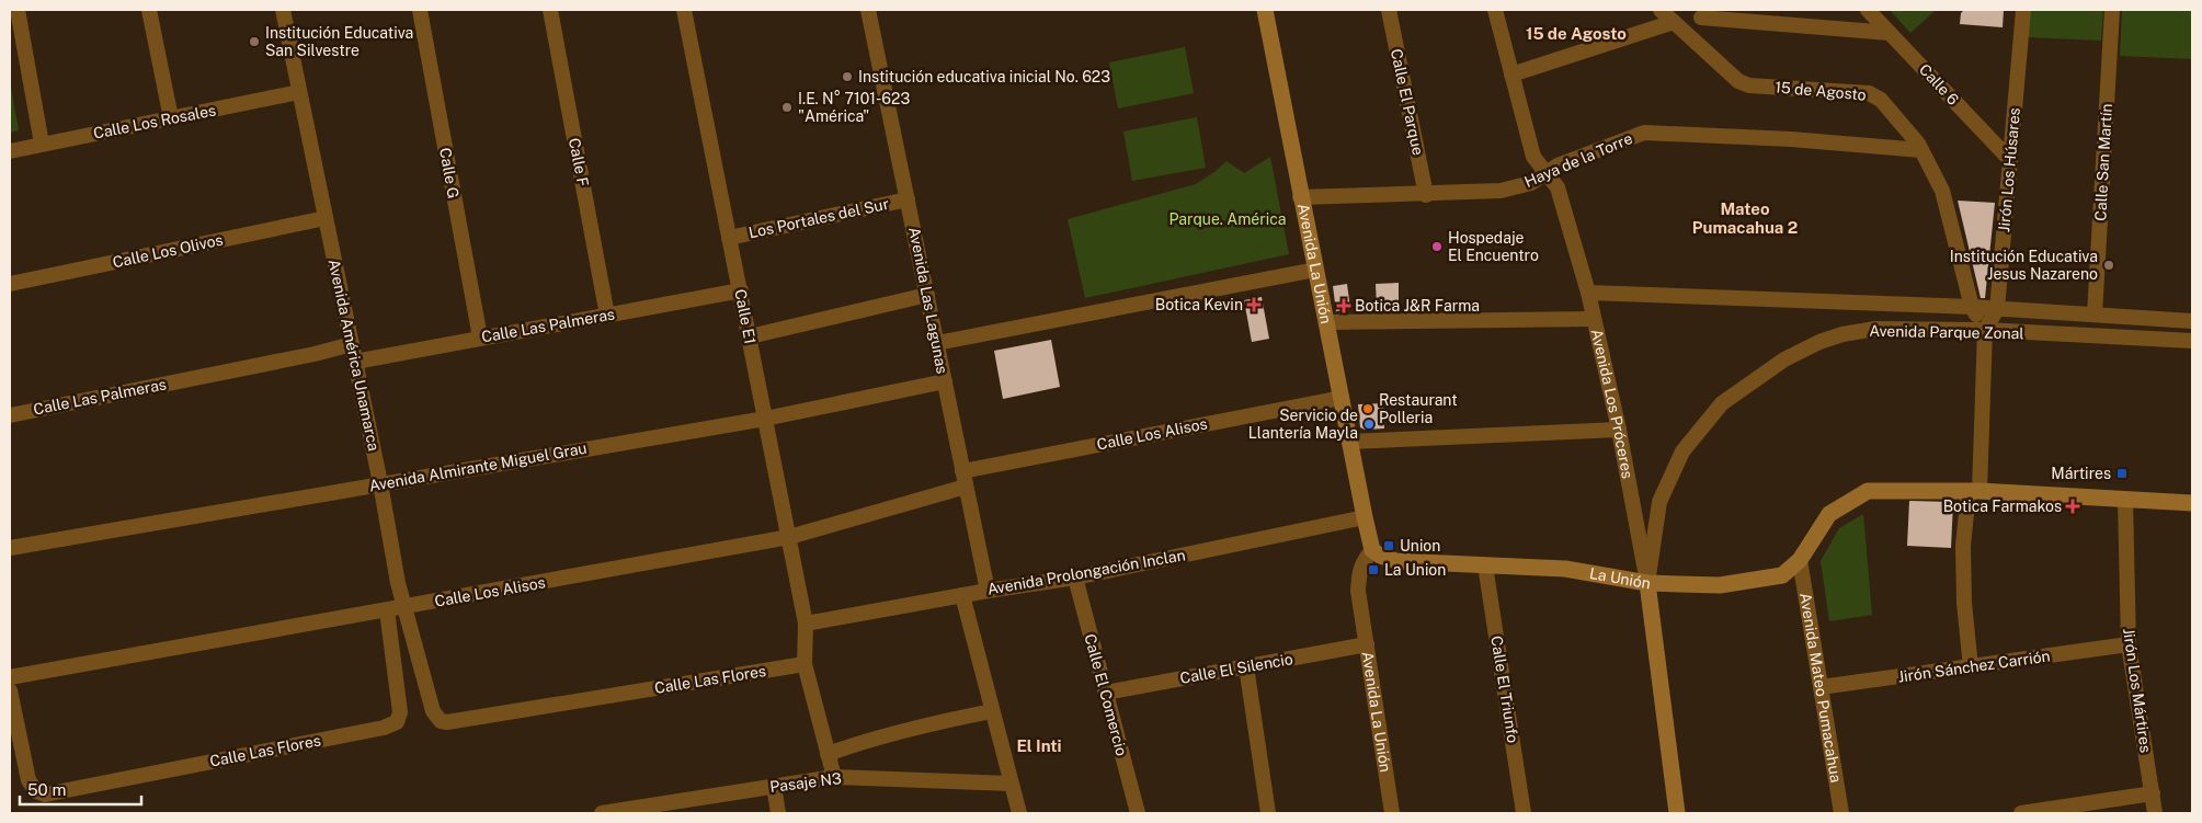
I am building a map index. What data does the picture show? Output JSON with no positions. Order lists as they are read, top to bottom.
{
  "streets": {
    "street": [
      "Calle 6",
      "15 de Agosto",
      "Calle El Parque",
      "Calle Los Rosales",
      "Haya de la Torre",
      "Calle F",
      "Calle San Martín",
      "Jirón Los Húsares",
      "Calle G",
      "Los Portales del Sur",
      "Calle Los Olivos",
      "Avenida La Unión",
      "Avenida Las Lagunas",
      "Calle E1",
      "Calle Las Palmeras",
      "Avenida Parque Zonal",
      "Avenida América Unamarca",
      "Avenida Los Próceres",
      "Calle Los Alisos",
      "Avenida Almirante Miguel Grau",
      "Avenida Prolongación Inclan",
      "La Unión",
      "Jirón Sánchez Carrión",
      "Calle El Silencio",
      "Calle Las Flores",
      "Avenida Mateo Pumacahua",
      "Calle El Triunfo",
      "Jirón Los Mártires",
      "Calle El Comercio",
      "Pasaje N3"
    ]
  },
  "crossings": [
    ["Calle 6", "Jirón Los Húsares"],
    ["15 de Agosto", "Haya de la Torre"],
    ["15 de Agosto", "Jirón Los Húsares"],
    ["15 de Agosto", "Avenida Parque Zonal"],
    ["Calle El Parque", "Haya de la Torre"],
    ["Calle Los Rosales", "Avenida América Unamarca"],
    ["Haya de la Torre", "Avenida La Unión"],
    ["Haya de la Torre", "Avenida Los Próceres"],
    ["Calle F", "Calle Las Palmeras"],
    ["Calle San Martín", "Avenida Parque Zonal"],
    ["Jirón Los Húsares", "Avenida Parque Zonal"],
    ["Jirón Los Húsares", "La Unión"],
    ["Jirón Los Húsares", "Jirón Sánchez Carrión"],
    ["Calle G", "Calle Las Palmeras"],
    ["Los Portales del Sur", "Avenida Las Lagunas"],
    ["Los Portales del Sur", "Calle E1"],
    ["Calle Los Olivos", "Avenida América Unamarca"],
    ["Avenida La Unión", "Calle Los Alisos"],
    ["Avenida La Unión", "Avenida Prolongación Inclan"],
    ["Avenida La Unión", "La Unión"],
    ["Avenida La Unión", "Calle El Silencio"],
    ["Avenida Las Lagunas", "Calle Los Alisos"],
    ["Avenida Las Lagunas", "Avenida Almirante Miguel Grau"],
    ["Avenida Las Lagunas", "Avenida Prolongación Inclan"],
    ["Calle E1", "Calle Las Palmeras"],
    ["Calle E1", "Calle Los Alisos"],
    ["Calle E1", "Avenida Almirante Miguel Grau"],
    ["Calle E1", "Avenida Prolongación Inclan"],
    ["Calle Las Palmeras", "Avenida América Unamarca"],
    ["Avenida Parque Zonal", "Avenida Los Próceres"],
    ["Avenida Parque Zonal", "La Unión"],
    ["Avenida América Unamarca", "Calle Los Alisos"],
    ["Avenida América Unamarca", "Avenida Almirante Miguel Grau"],
    ["Avenida América Unamarca", "Calle Las Flores"],
    ["Avenida Los Próceres", "La Unión"],
    ["Calle Los Alisos", "Calle Las Flores"],
    ["Avenida Prolongación Inclan", "Calle El Comercio"],
    ["La Unión", "Avenida Mateo Pumacahua"],
    ["La Unión", "Calle El Triunfo"],
    ["Jirón Sánchez Carrión", "Avenida Mateo Pumacahua"],
    ["Jirón Sánchez Carrión", "Jirón Los Mártires"],
    ["Calle El Silencio", "Calle El Comercio"]
  ],
  "districts": ["15 de Agosto", "Mateo Pumacahua 2", "El Inti"],
  "parks": ["Parque. América"],
  "places": {
    "other": [
      "Institución Educativa San Silvestre",
      "Institución educativa inicial No. 623",
      "I.E. N° 7101-623 \"América\"",
      "Hospedaje El Encuentro",
      "Institución Educativa Jesus Nazareno",
      "Restaurant Polleria",
      "Servicio de Llantería Mayla"
    ],
    "health": ["Botica Kevin", "Botica J&R Farma", "Botica Farmakos"],
    "transit": ["Mártires", "Union", "La Union"]
  },
  "scale_bar": "50 m"
}
